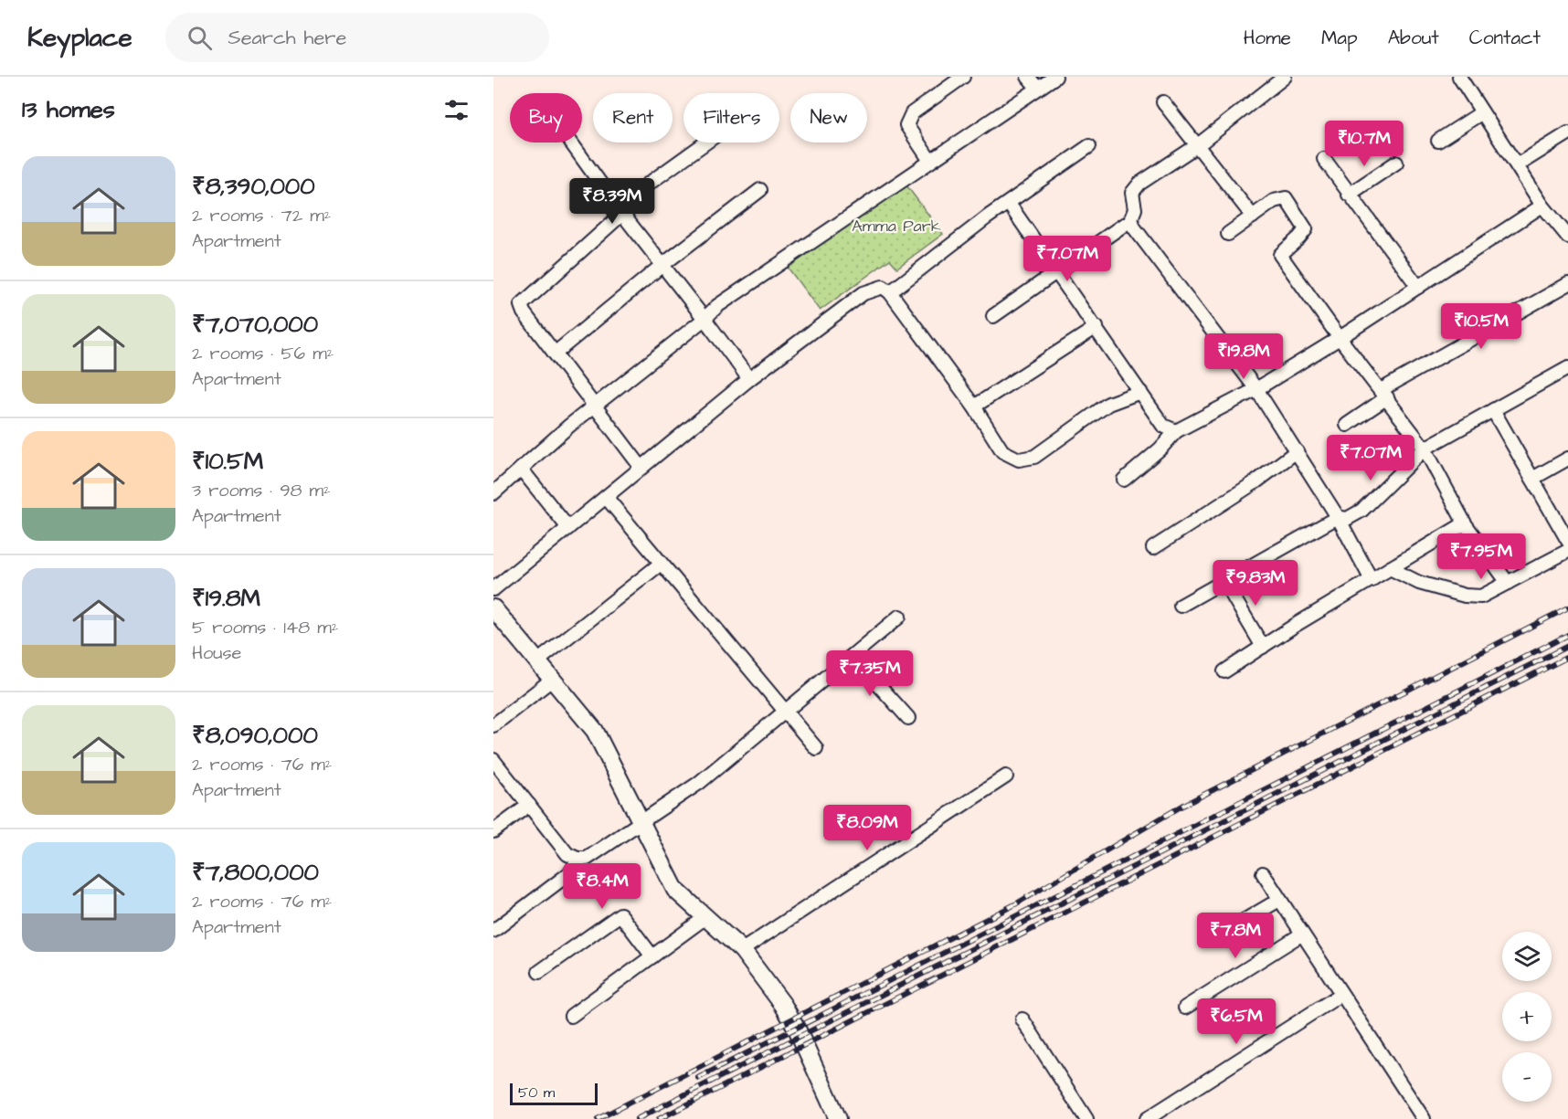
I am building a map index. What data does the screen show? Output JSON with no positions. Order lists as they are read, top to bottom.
{
  "parks": ["Amma Park"],
  "scale_bar": "50 m",
  "page": {
    "header": "Keyplace",
    "search": "Search here",
    "nav": [
      "Home",
      "Map",
      "About",
      "Contact"
    ],
    "heading": "13 homes",
    "chip": [
      "Buy",
      "Rent",
      "Filters",
      "New"
    ],
    "price": [
      "₹10.7M",
      "₹8.39M",
      "₹7.07M",
      "₹10.5M",
      "₹19.8M",
      "₹7.07M",
      "₹7.95M",
      "₹9.83M",
      "₹7.35M",
      "₹8.09M",
      "₹8.4M",
      "₹7.8M",
      "₹6.5M"
    ],
    "list": [
      {
        "name": "₹8,390,000",
        "note": "2 rooms · 72 m² · Apartment"
      },
      {
        "name": "₹7,070,000",
        "note": "2 rooms · 56 m² · Apartment"
      },
      {
        "name": "₹10.5M",
        "note": "3 rooms · 98 m² · Apartment"
      },
      {
        "name": "₹19.8M",
        "note": "5 rooms · 148 m² · House"
      },
      {
        "name": "₹8,090,000",
        "note": "2 rooms · 76 m² · Apartment"
      },
      {
        "name": "₹7,800,000",
        "note": "2 rooms · 76 m² · Apartment"
      }
    ],
    "map_buttons": ["+", "−"],
    "scale": "50 m"
  }
}
